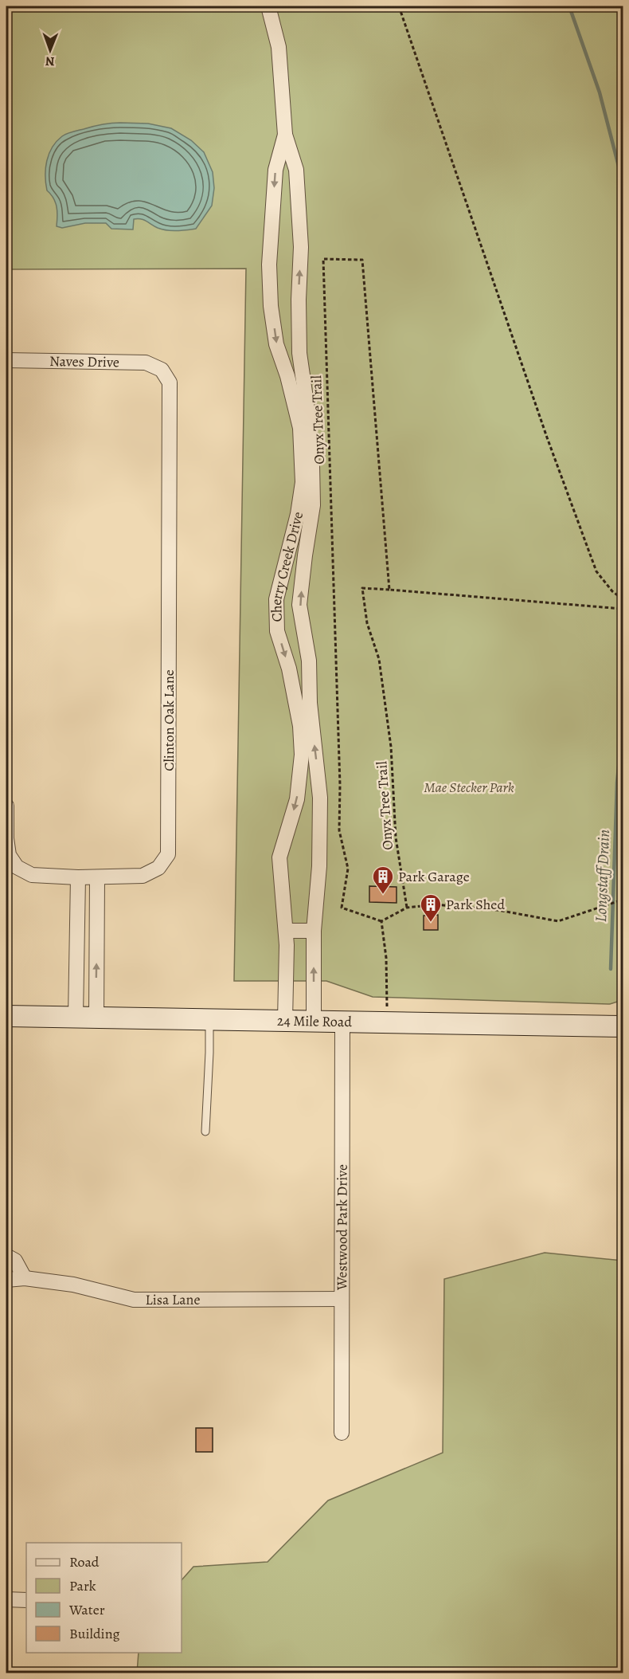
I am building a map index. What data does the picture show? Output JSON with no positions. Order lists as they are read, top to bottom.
{
  "streets": {
    "street": [
      "Naves Drive",
      "Cherry Creek Drive",
      "Clinton Oak Lane",
      "24 Mile Road",
      "Westwood Park Drive",
      "Lisa Lane"
    ],
    "path": ["Onyx Tree Trail"]
  },
  "crossings": [
    ["Naves Drive", "Clinton Oak Lane"],
    ["Cherry Creek Drive", "24 Mile Road"],
    ["24 Mile Road", "Westwood Park Drive"],
    ["Westwood Park Drive", "Lisa Lane"]
  ],
  "water": ["Longstaff Drain"],
  "parks": ["Mae Stecker Park"],
  "places": {
    "building": ["Park Garage", "Park Shed"]
  },
  "legend": [
    "Road",
    "Park",
    "Water",
    "Building"
  ],
  "north": "bottom"
}
